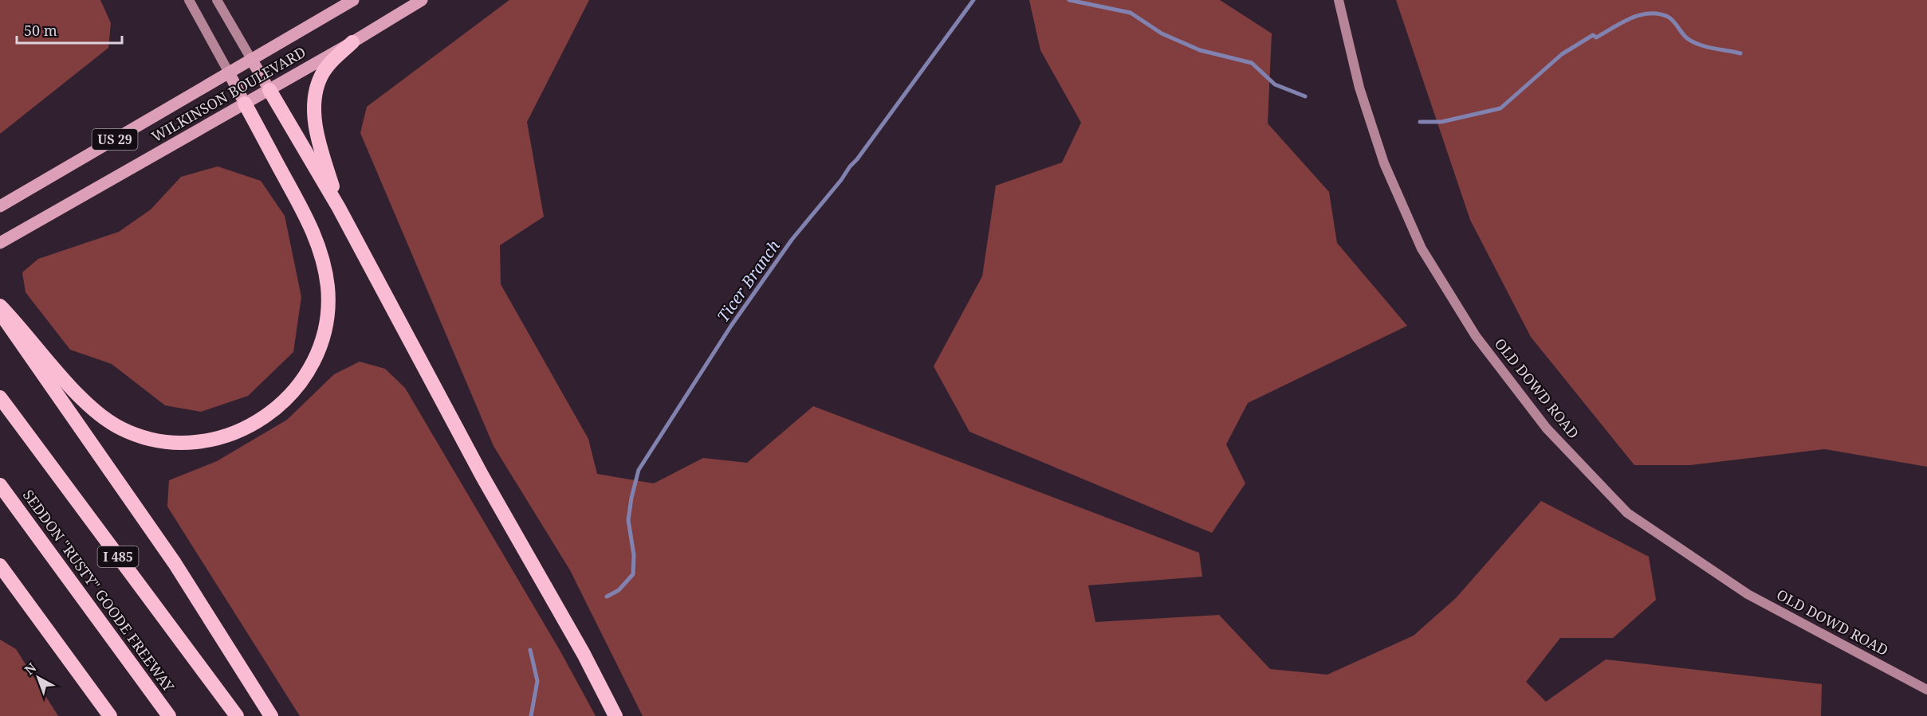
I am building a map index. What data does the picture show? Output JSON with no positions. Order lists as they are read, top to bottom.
{
  "streets": {
    "highway": ["I 485", "SEDDON \"RUSTY\" GOODE FREEWAY"],
    "main road": ["WILKINSON BOULEVARD", "US 29"],
    "street": ["OLD DOWD ROAD"]
  },
  "water": ["Ticer Branch"],
  "scale_bar": "50 m",
  "north": "top left"
}
